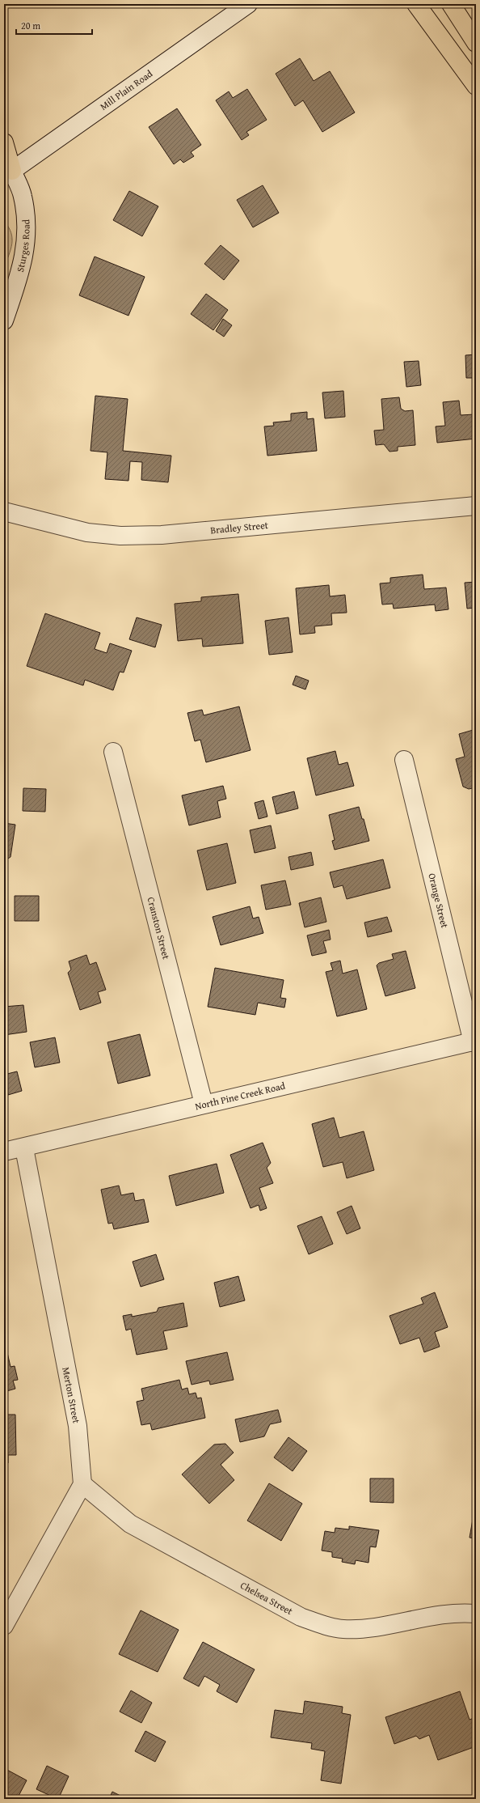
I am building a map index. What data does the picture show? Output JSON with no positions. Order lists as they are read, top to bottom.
{
  "streets": {
    "street": [
      "Mill Plain Road",
      "Sturges Road",
      "Bradley Street",
      "Orange Street",
      "Cranston Street",
      "North Pine Creek Road",
      "Merton Street",
      "Chelsea Street"
    ]
  },
  "crossings": [
    ["Mill Plain Road", "Sturges Road"],
    ["Orange Street", "North Pine Creek Road"],
    ["Cranston Street", "North Pine Creek Road"],
    ["North Pine Creek Road", "Merton Street"],
    ["Merton Street", "Chelsea Street"]
  ],
  "scale_bar": "20 m"
}
